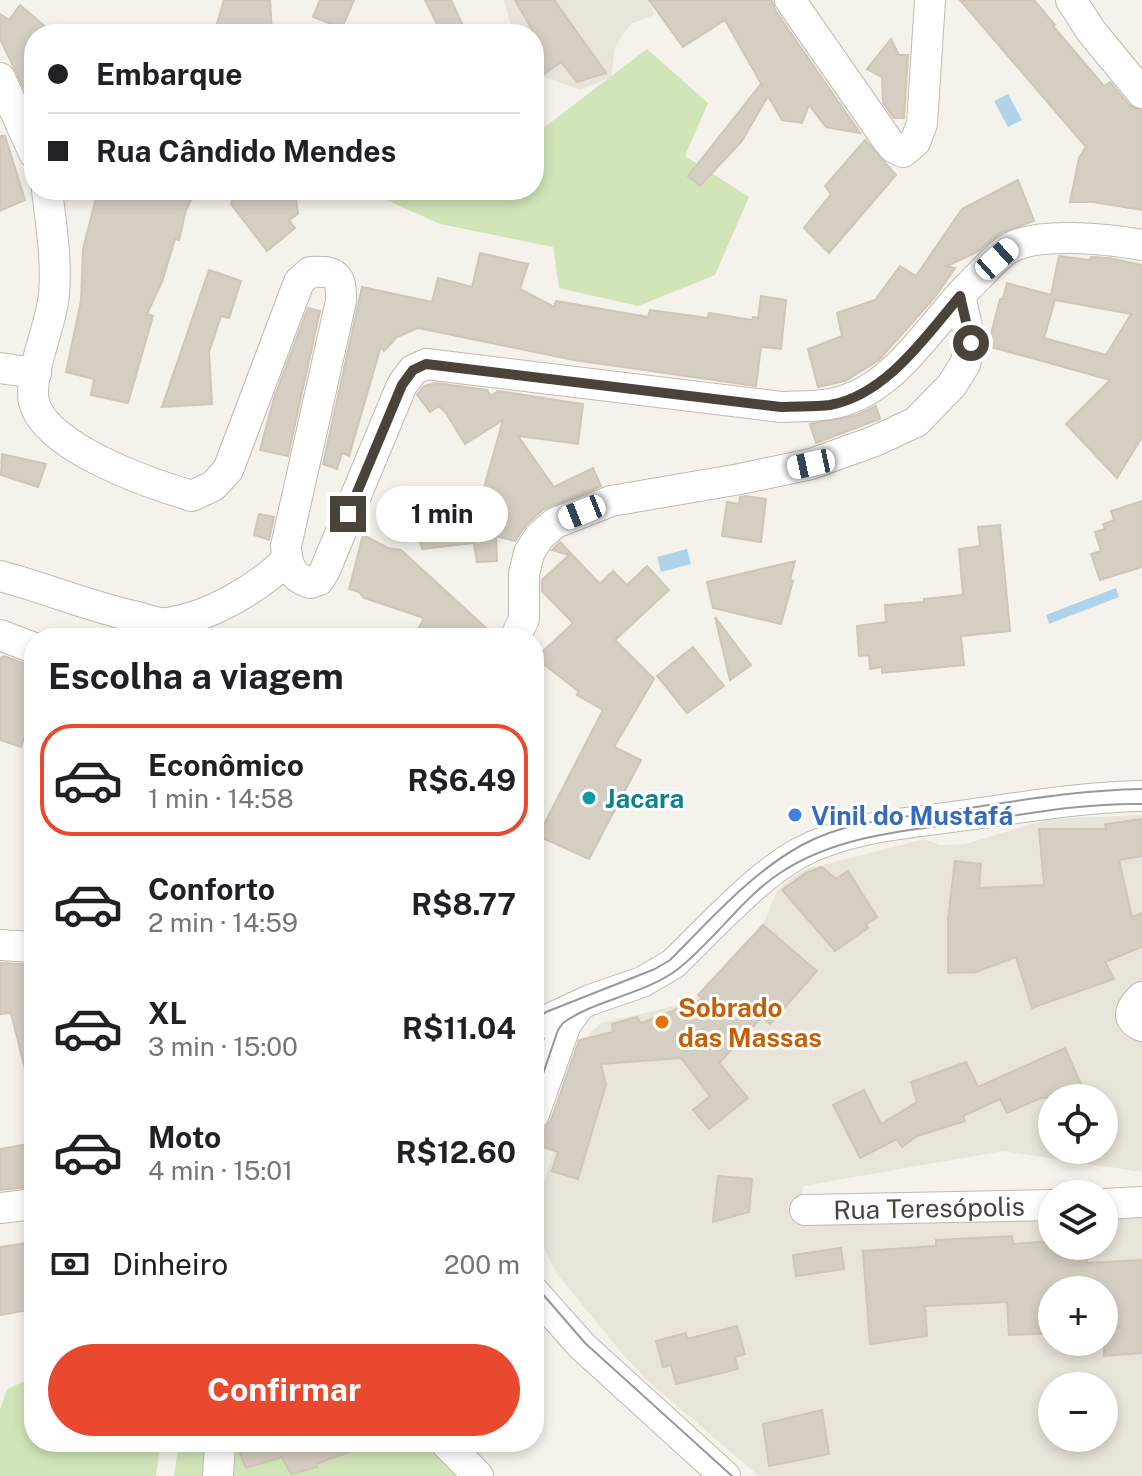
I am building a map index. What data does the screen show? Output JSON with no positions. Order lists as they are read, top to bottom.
{
  "streets": {
    "street": ["Rua Teresópolis"]
  },
  "places": ["Jacara", "Vinil do Mustafá", "Sobrado das Massas"],
  "page": {
    "banner": ["Embarque", "Rua Cândido Mendes"],
    "bubble": "1 min",
    "heading": "Escolha a viagem",
    "list": [
      {
        "name": "Econômico",
        "note": "1 min · 14:58",
        "value": "R$6.49"
      },
      {
        "name": "Conforto",
        "note": "2 min · 14:59",
        "value": "R$8.77"
      },
      {
        "name": "XL",
        "note": "3 min · 15:00",
        "value": "R$11.04"
      },
      {
        "name": "Moto",
        "note": "4 min · 15:01",
        "value": "R$12.60"
      }
    ],
    "map_buttons": ["+", "−"],
    "pay": ["Dinheiro", "200 m"],
    "buttons": "Confirmar"
  }
}
